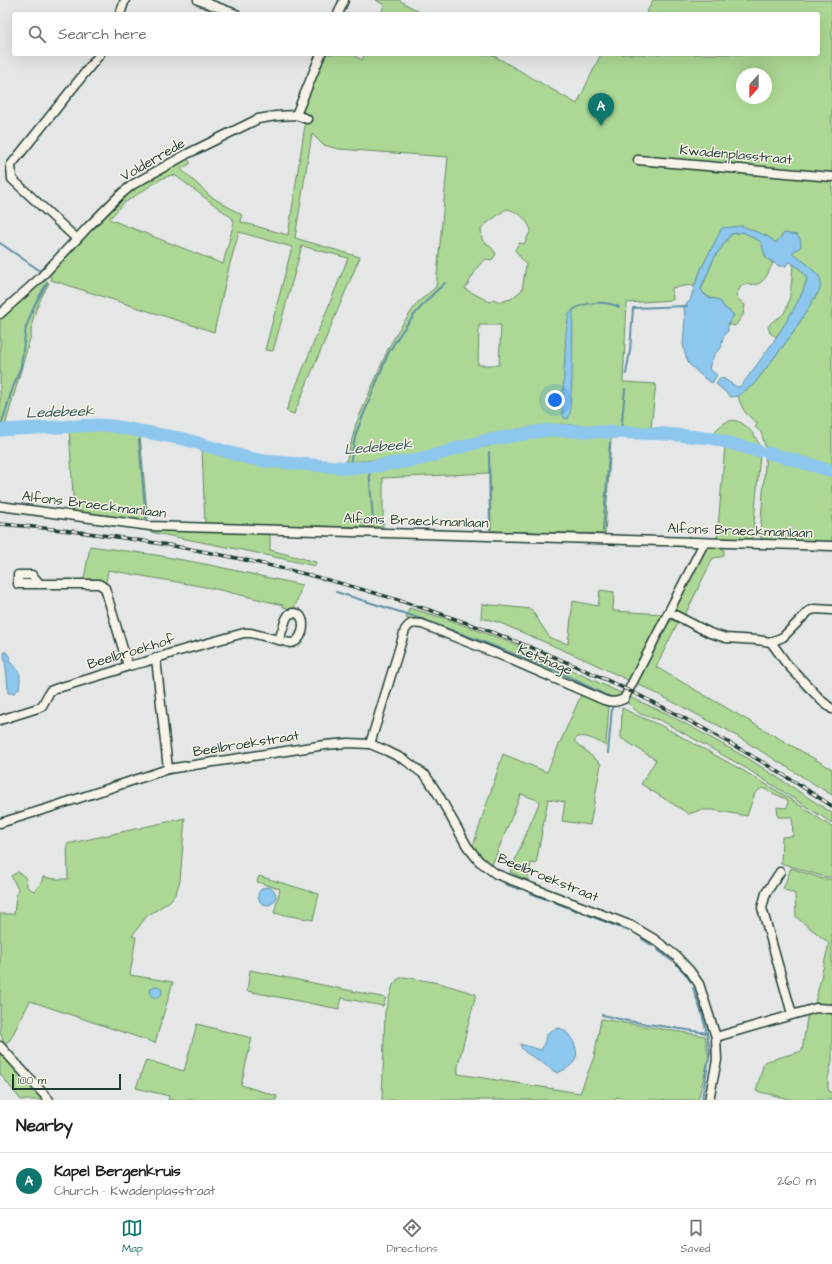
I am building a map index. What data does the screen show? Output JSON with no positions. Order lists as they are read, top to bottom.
{
  "streets": {
    "street": [
      "Kwadenplasstraat",
      "Volderrede",
      "Alfons Braeckmanlaan",
      "Beelbroekhof",
      "Ketshage",
      "Beelbroekstraat"
    ]
  },
  "crossings": [
    ["Alfons Braeckmanlaan", "Ketshage"],
    ["Ketshage", "Beelbroekstraat"]
  ],
  "water": ["Ledebeek"],
  "scale_bar": "100 m",
  "north": "bottom",
  "page": {
    "search": "Search here",
    "pins": "A",
    "scale": "100 m",
    "heading": "Nearby",
    "list": [
      {
        "mark": "A",
        "name": "Kapel Bergenkruis",
        "note": "Church · Kwadenplasstraat",
        "value": "260 m"
      }
    ],
    "nav": ["Map", "Directions", "Saved"]
  }
}
